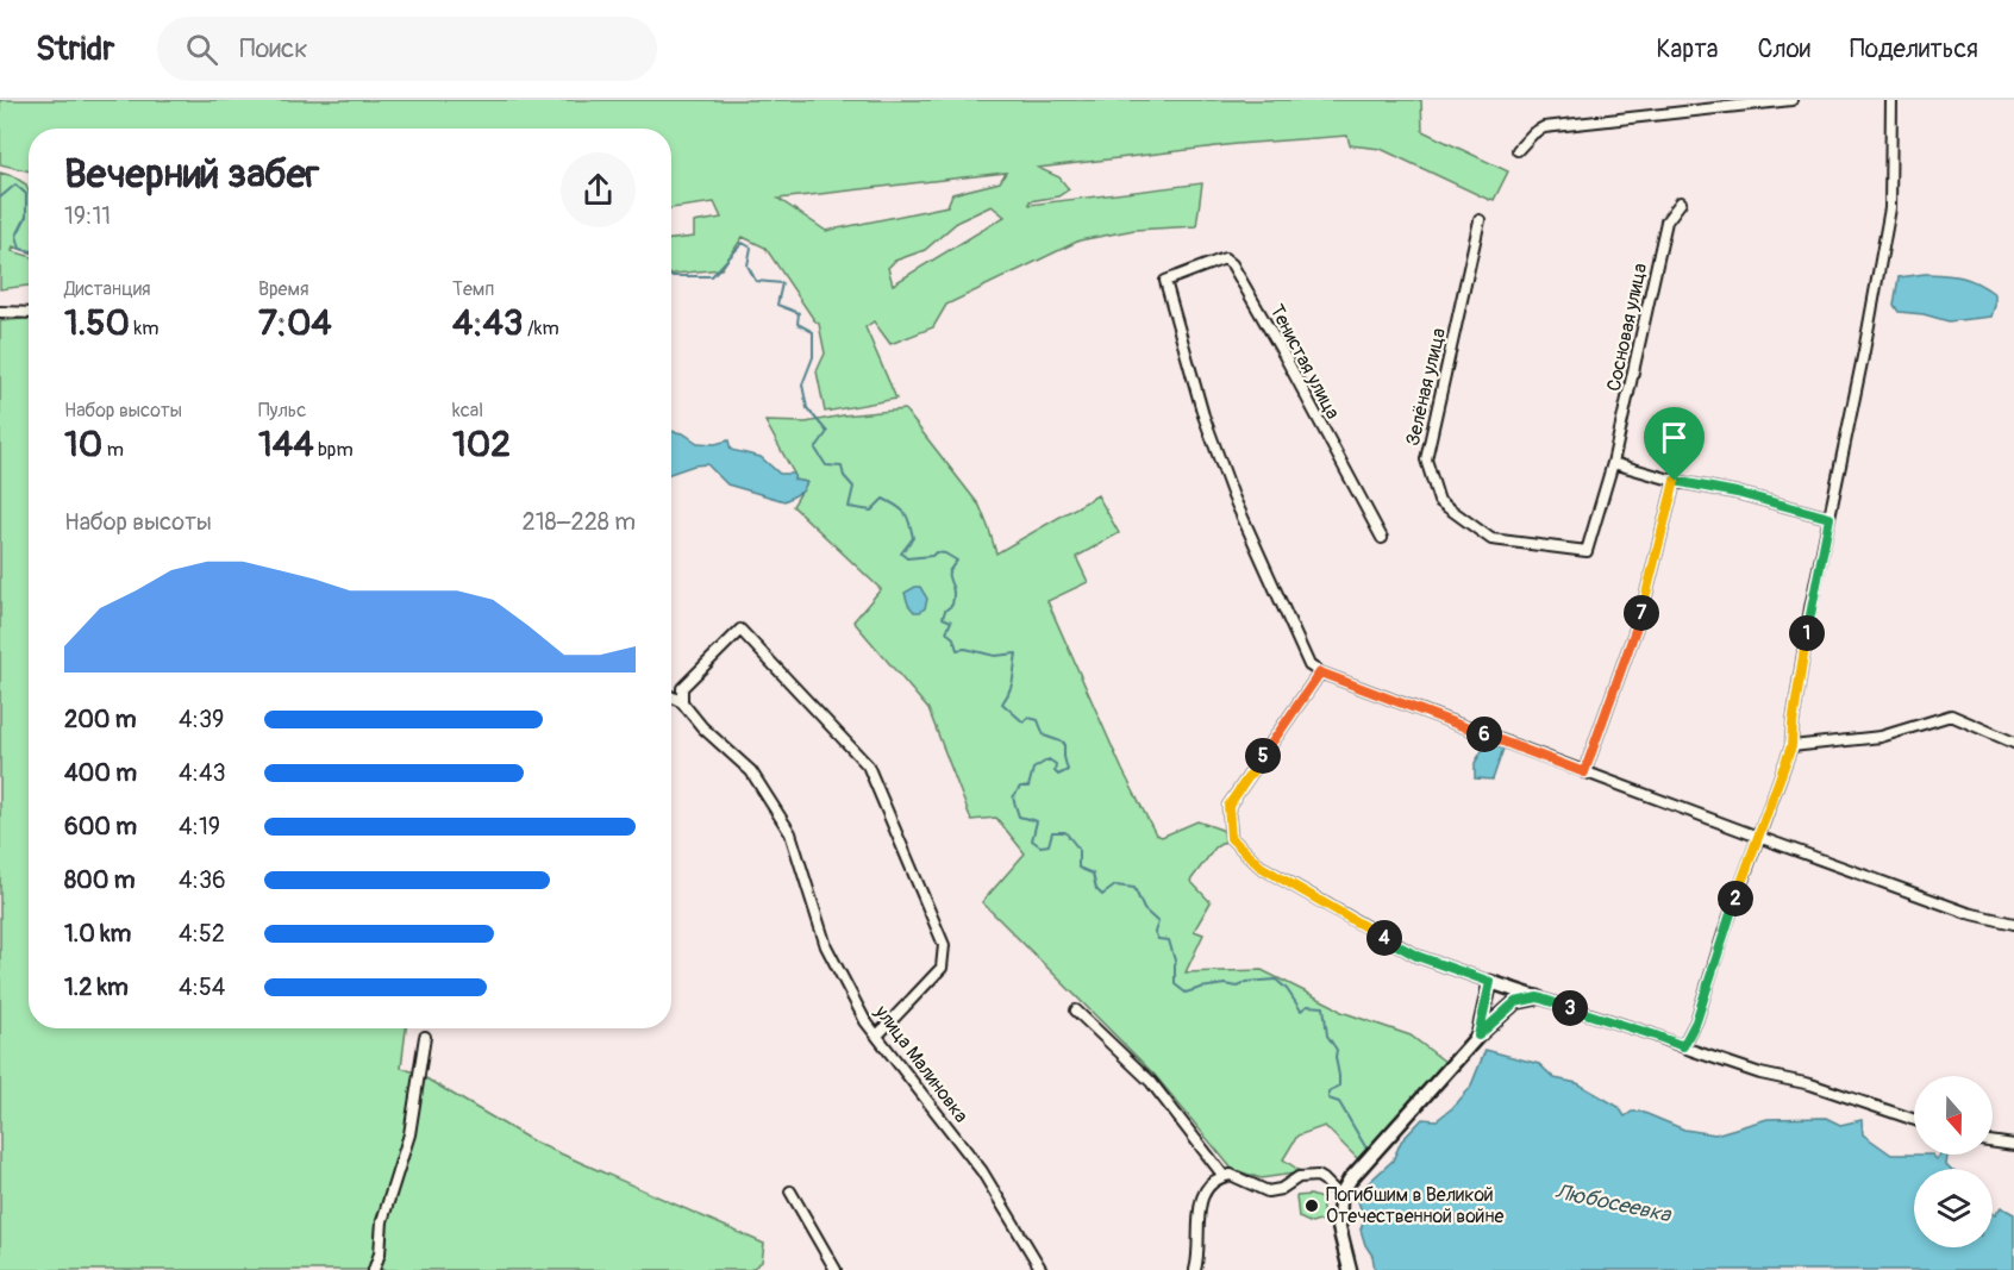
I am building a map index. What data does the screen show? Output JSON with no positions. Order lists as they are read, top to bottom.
{
  "streets": {
    "street": [
      "Сосновая улица",
      "Тенистая улица",
      "Зелёная улица",
      "улица Малиновка"
    ]
  },
  "crossings": [
    ["Сосновая улица", "Зелёная улица"]
  ],
  "water": ["Любосеевка"],
  "places": ["Погибшим в Великой Отечественной войне"],
  "north": "bottom",
  "page": {
    "header": "Stridr",
    "search": "Поиск",
    "nav": ["Карта", "Слои", "Поделиться"],
    "heading": ["Вечерний забег", "19:11"],
    "stats": [
      ["Дистанция", "1.50 km"],
      ["Время", "7:04"],
      ["Темп", "4:43 /km"],
      ["Набор высоты", "10 m"],
      ["Пульс", "144 bpm"],
      ["kcal", "102"]
    ],
    "chart": ["Набор высоты", "218–228 m"],
    "pins": [
      "7",
      "1",
      "6",
      "5",
      "2",
      "4",
      "3"
    ],
    "list": [
      {
        "name": "200 m",
        "note": "4:39"
      },
      {
        "name": "400 m",
        "note": "4:43"
      },
      {
        "name": "600 m",
        "note": "4:19"
      },
      {
        "name": "800 m",
        "note": "4:36"
      },
      {
        "name": "1.0 km",
        "note": "4:52"
      },
      {
        "name": "1.2 km",
        "note": "4:54"
      }
    ]
  }
}
